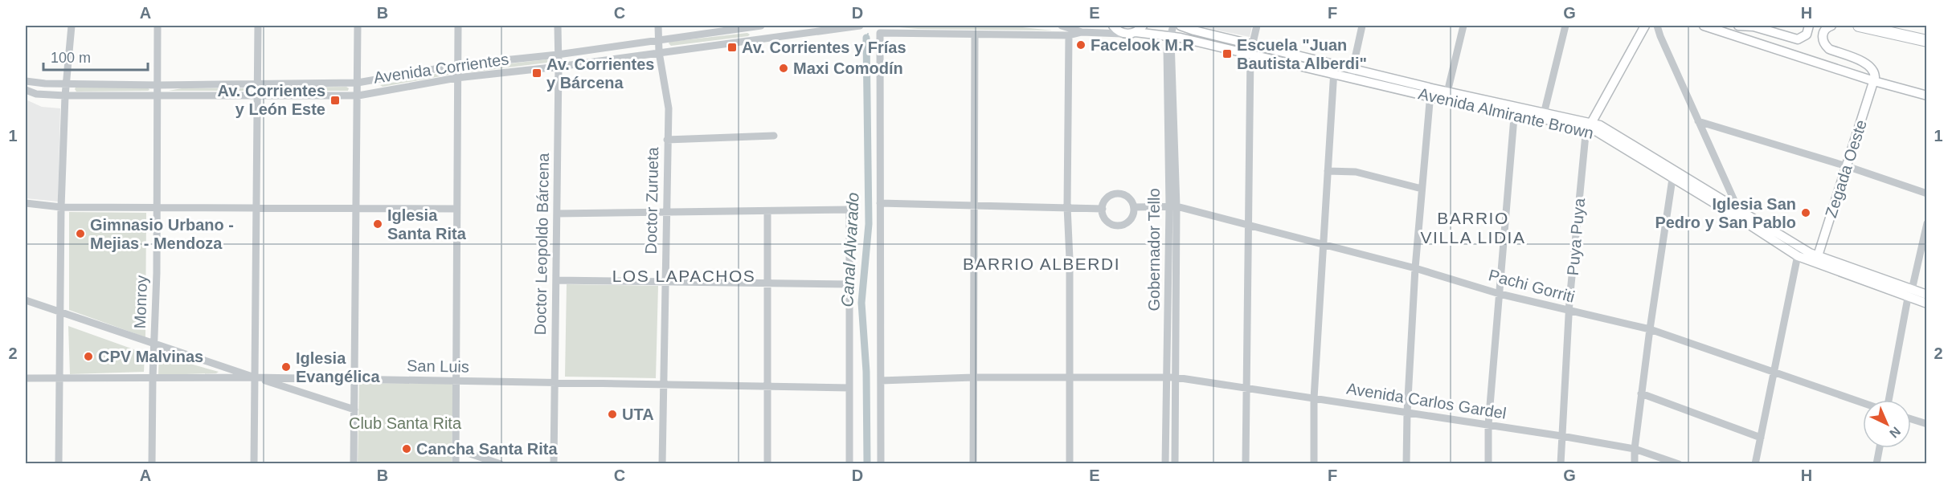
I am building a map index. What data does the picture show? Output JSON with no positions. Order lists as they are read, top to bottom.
{
  "streets": {
    "main road": ["Avenida Almirante Brown", "Zegada Oeste", "Puya Puya"],
    "street": [
      "Avenida Corrientes",
      "Doctor Zurueta",
      "Doctor Leopoldo Bárcena",
      "Gobernador Tello",
      "Pachi Gorriti",
      "Monroy",
      "San Luis",
      "Avenida Carlos Gardel"
    ]
  },
  "crossings": [
    ["Avenida Corrientes", "Doctor Zurueta"],
    ["Avenida Corrientes", "Doctor Leopoldo Bárcena"],
    ["Avenida Corrientes", "Monroy"],
    ["Avenida Almirante Brown", "Zegada Oeste"],
    ["Avenida Almirante Brown", "Puya Puya"],
    ["Avenida Almirante Brown", "Gobernador Tello"],
    ["Doctor Zurueta", "San Luis"],
    ["Puya Puya", "Pachi Gorriti"],
    ["Puya Puya", "Avenida Carlos Gardel"],
    ["Doctor Leopoldo Bárcena", "San Luis"],
    ["Gobernador Tello", "Pachi Gorriti"],
    ["Gobernador Tello", "Avenida Carlos Gardel"],
    ["Monroy", "San Luis"]
  ],
  "districts": ["BARRIO VILLA LIDIA", "BARRIO ALBERDI", "LOS LAPACHOS"],
  "water": ["Canal Alvarado"],
  "parks": ["Club Santa Rita"],
  "places": {
    "other": [
      "Facelook M.R",
      "Maxi Comodín",
      "Iglesia San Pedro y San Pablo",
      "Iglesia Santa Rita",
      "Gimnasio Urbano - Mejias - Mendoza",
      "CPV Malvinas",
      "Iglesia Evangélica",
      "UTA",
      "Cancha Santa Rita"
    ],
    "transit": [
      "Av. Corrientes y Frías",
      "Escuela \"Juan Bautista Alberdi\"",
      "Av. Corrientes y Bárcena",
      "Av. Corrientes y León Este"
    ]
  },
  "scale_bar": "100 m",
  "north": "bottom right",
  "grid": {
    "columns": [
      "A",
      "B",
      "C",
      "D",
      "E",
      "F",
      "G",
      "H"
    ],
    "rows": ["1", "2"]
  }
}
